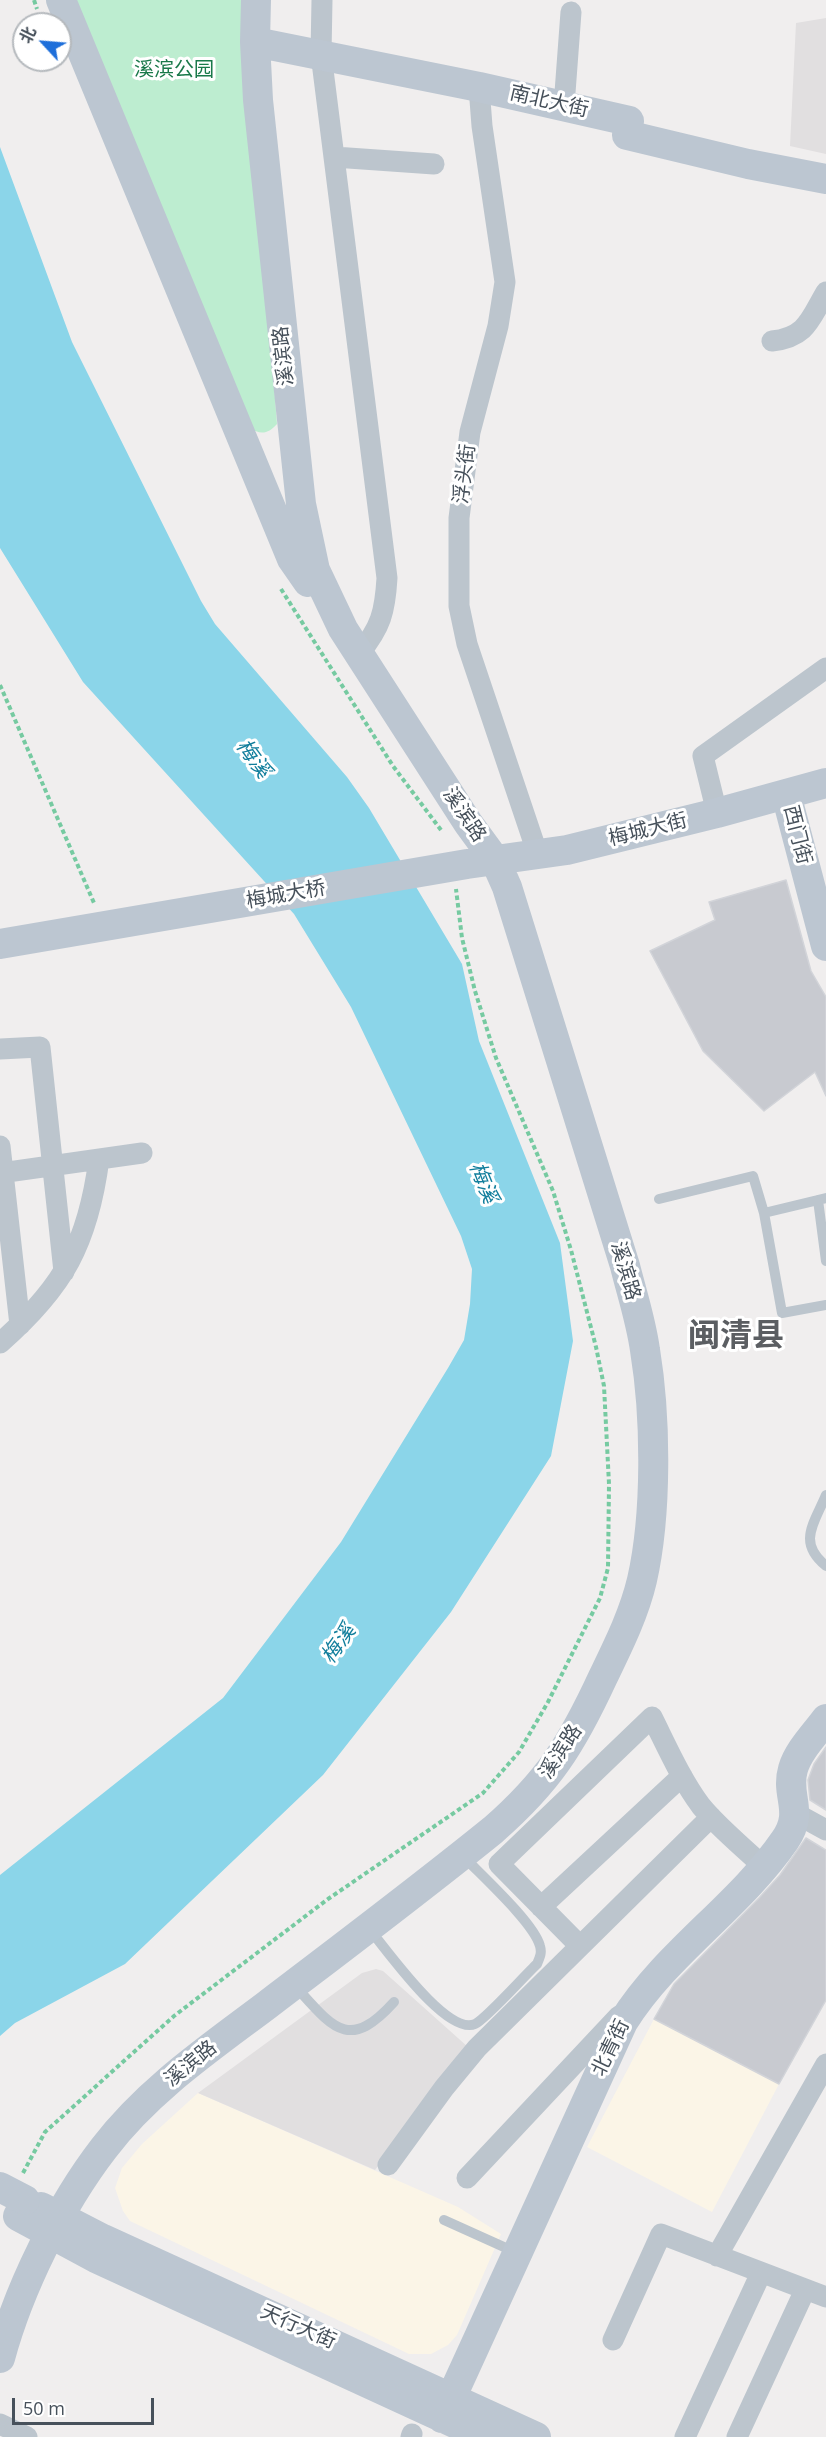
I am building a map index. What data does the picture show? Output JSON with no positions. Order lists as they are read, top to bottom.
{
  "streets": {
    "street": [
      "南北大街",
      "溪滨路",
      "浮头街",
      "梅城大街",
      "西门街",
      "梅城大桥",
      "北青街",
      "天行大街"
    ]
  },
  "crossings": [
    ["南北大街", "溪滨路"],
    ["南北大街", "浮头街"],
    ["溪滨路", "梅城大街"],
    ["溪滨路", "梅城大桥"],
    ["溪滨路", "天行大街"],
    ["浮头街", "梅城大街"],
    ["梅城大街", "西门街"],
    ["梅城大街", "梅城大桥"],
    ["北青街", "天行大街"]
  ],
  "districts": ["闽清县"],
  "water": ["梅溪"],
  "parks": ["溪滨公园"],
  "scale_bar": "50 m",
  "north": "top left"
}
